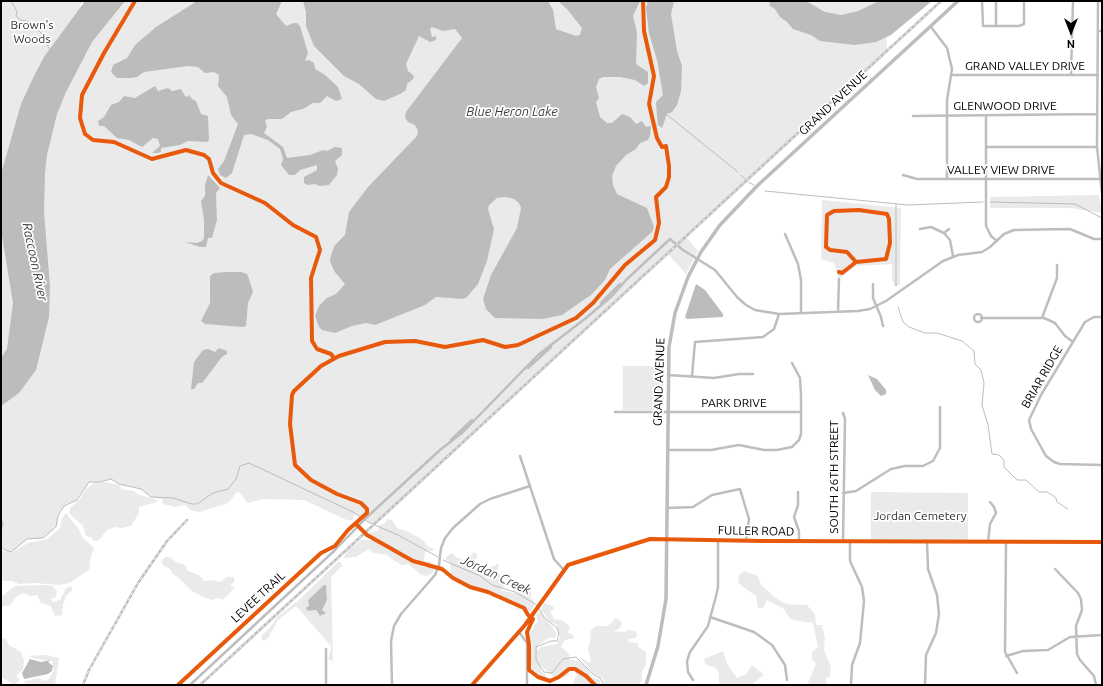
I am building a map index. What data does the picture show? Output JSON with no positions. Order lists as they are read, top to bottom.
{
  "streets": {
    "main road": ["GRAND AVENUE"],
    "street": [
      "GRAND VALLEY DRIVE",
      "GLENWOOD DRIVE",
      "VALLEY VIEW DRIVE",
      "BRIAR RIDGE",
      "PARK DRIVE",
      "SOUTH 26TH STREET",
      "FULLER ROAD"
    ],
    "cycle path": ["LEVEE TRAIL"]
  },
  "crossings": [
    ["GRAND AVENUE", "PARK DRIVE"],
    ["GRAND AVENUE", "FULLER ROAD"],
    ["SOUTH 26TH STREET", "FULLER ROAD"]
  ],
  "water": ["Blue Heron Lake", "Raccoon River", "Jordan Creek"],
  "parks": ["Brown's Woods", "Jordan Cemetery"],
  "north": "bottom"
}
